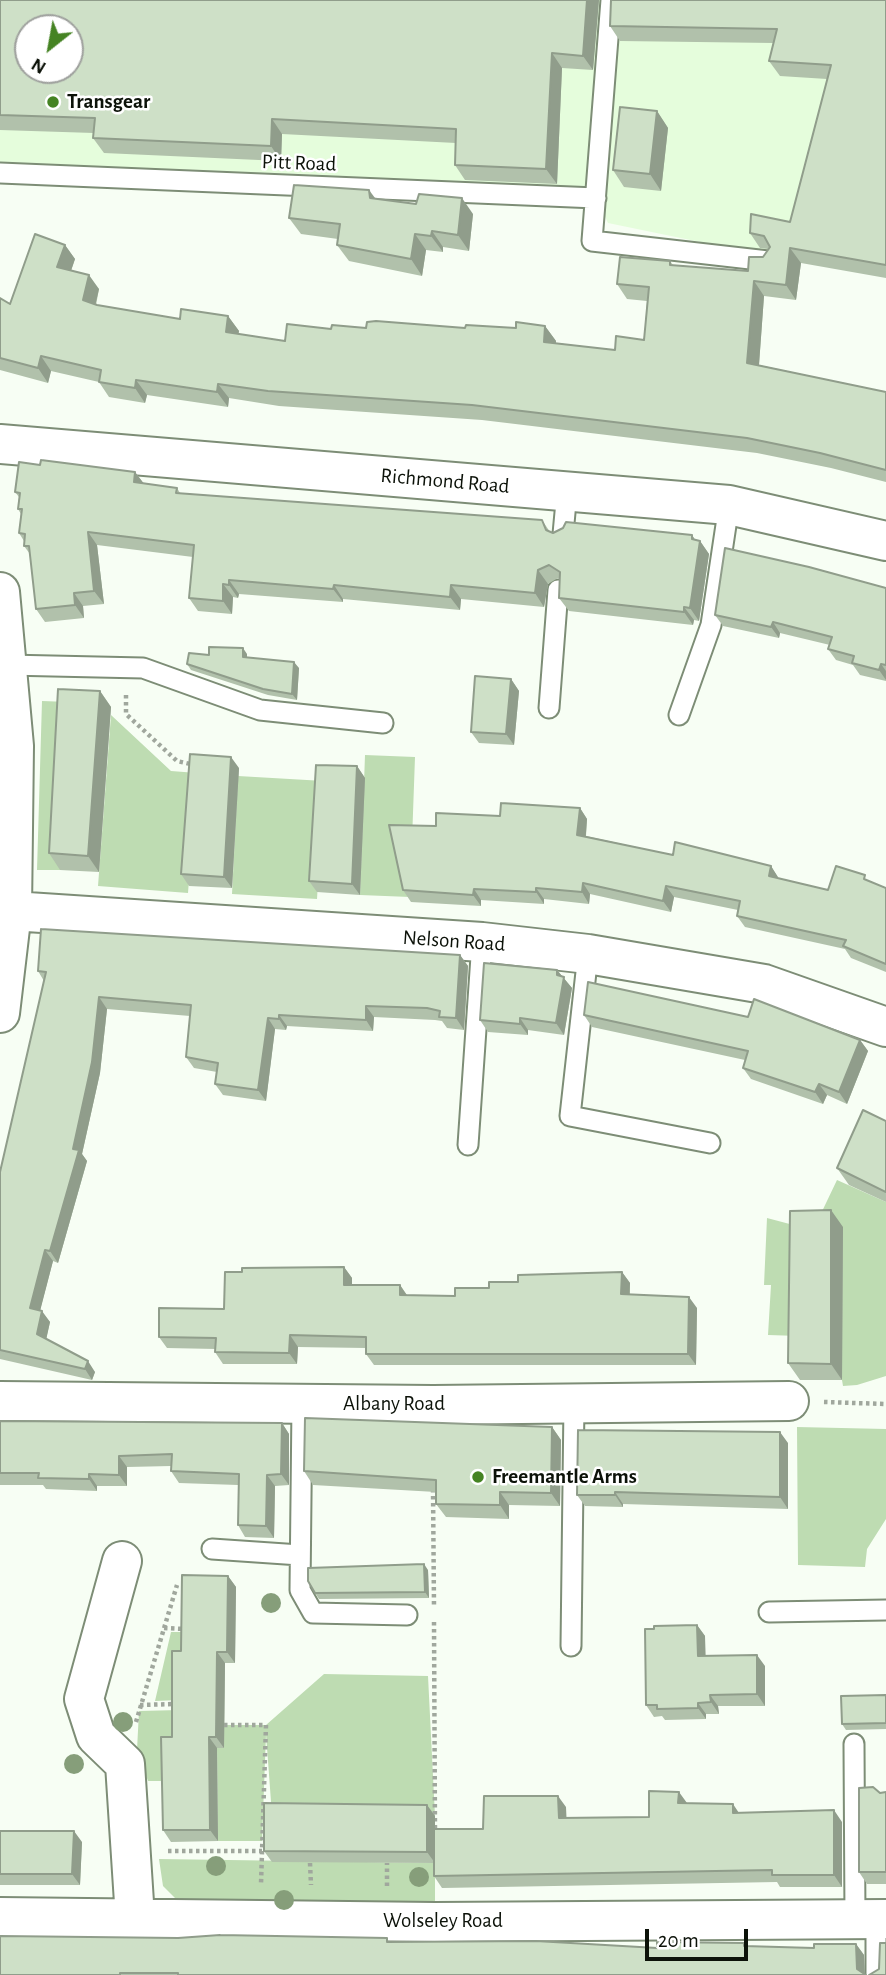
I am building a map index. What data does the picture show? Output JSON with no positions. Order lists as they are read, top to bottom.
{
  "streets": {
    "street": [
      "Richmond Road",
      "Nelson Road",
      "Albany Road",
      "Wolseley Road"
    ],
    "lane": ["Pitt Road"]
  },
  "places": ["Transgear", "Freemantle Arms"],
  "scale_bar": "20 m",
  "north": "bottom left"
}
